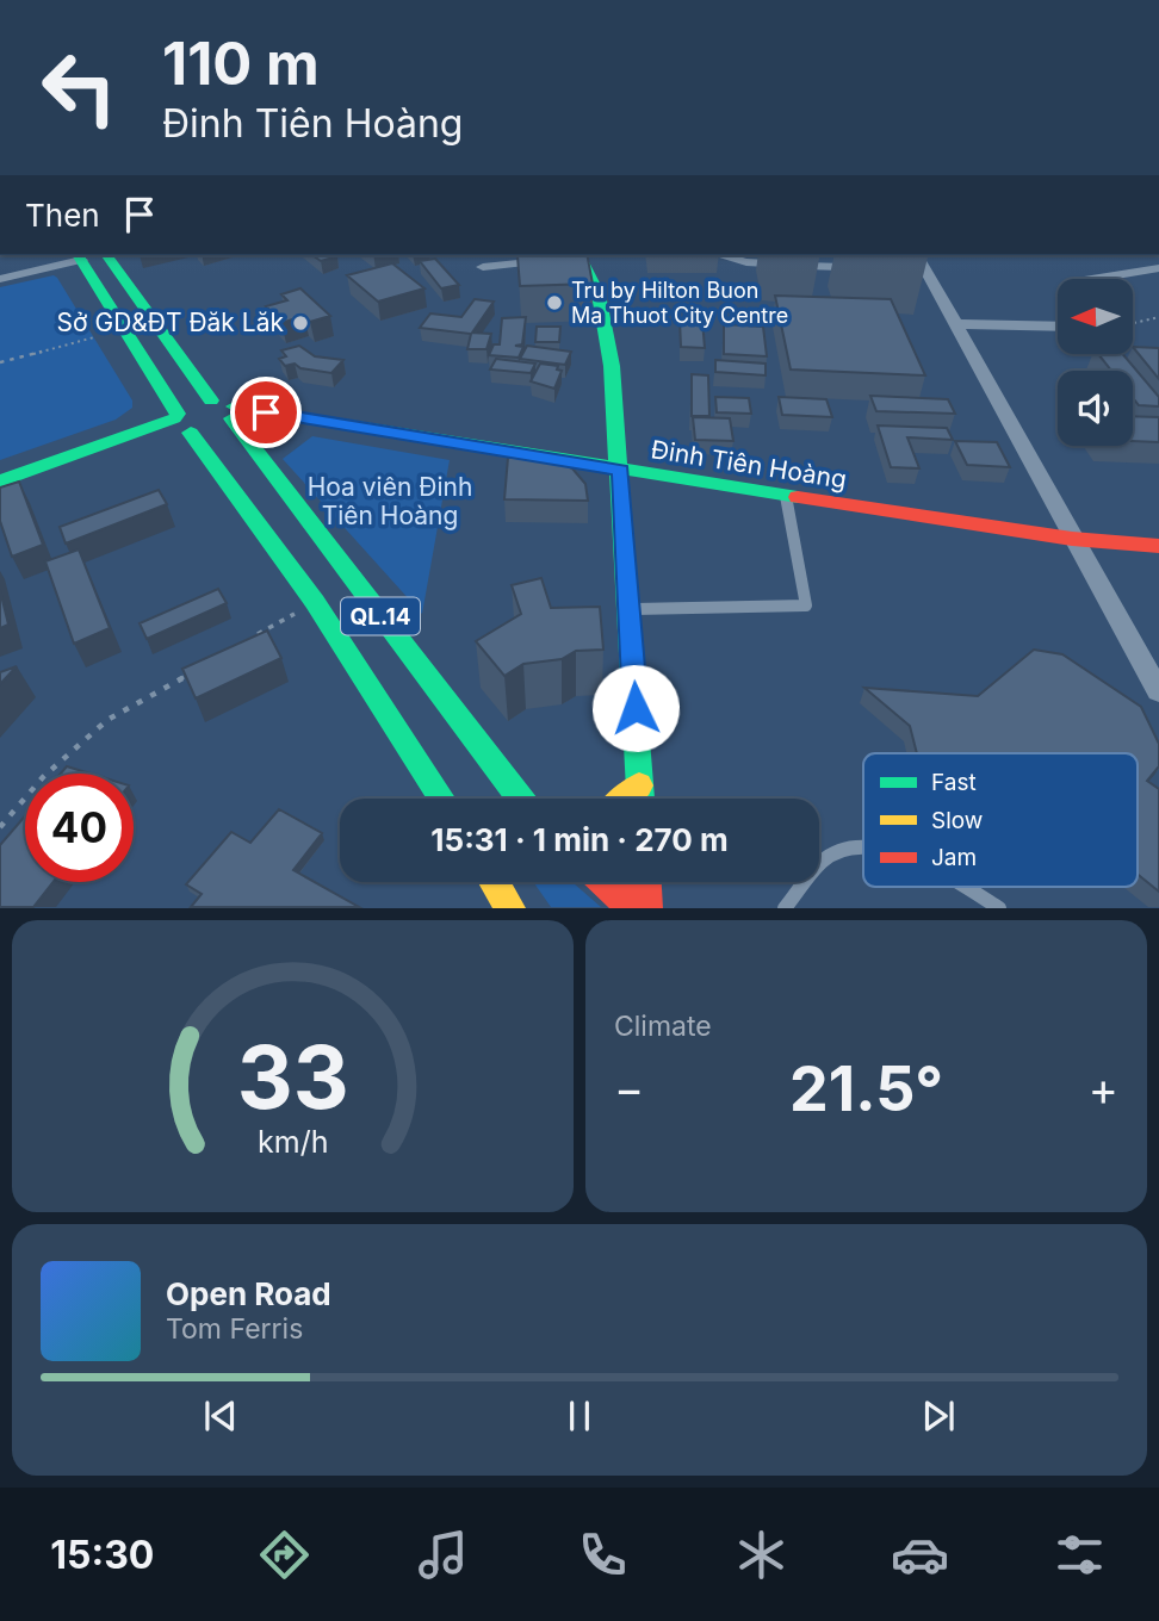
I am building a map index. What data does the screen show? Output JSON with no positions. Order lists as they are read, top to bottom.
{
  "streets": {
    "main road": ["Đinh Tiên Hoàng", "QL.14"]
  },
  "crossings": [
    ["Đinh Tiên Hoàng", "QL.14"]
  ],
  "parks": ["Hoa viên Đinh Tiên Hoàng"],
  "places": ["Tru by Hilton Buon Ma Thuot City Centre", "Sở GD&ĐT Đăk Lăk"],
  "legend": ["Fast", "Slow", "Jam"],
  "north": "left",
  "page": {
    "turn": ["110 m", "Đinh Tiên Hoàng"],
    "then": "Then",
    "limit": "40",
    "trip": "15:31 · 1 min · 270 m",
    "tile": "Climate",
    "heat": ["−", "21.5°", "+"],
    "song": ["Open Road", "Tom Ferris"],
    "tabs": "15:30",
    "gauge": ["33", "km/h"]
  }
}
